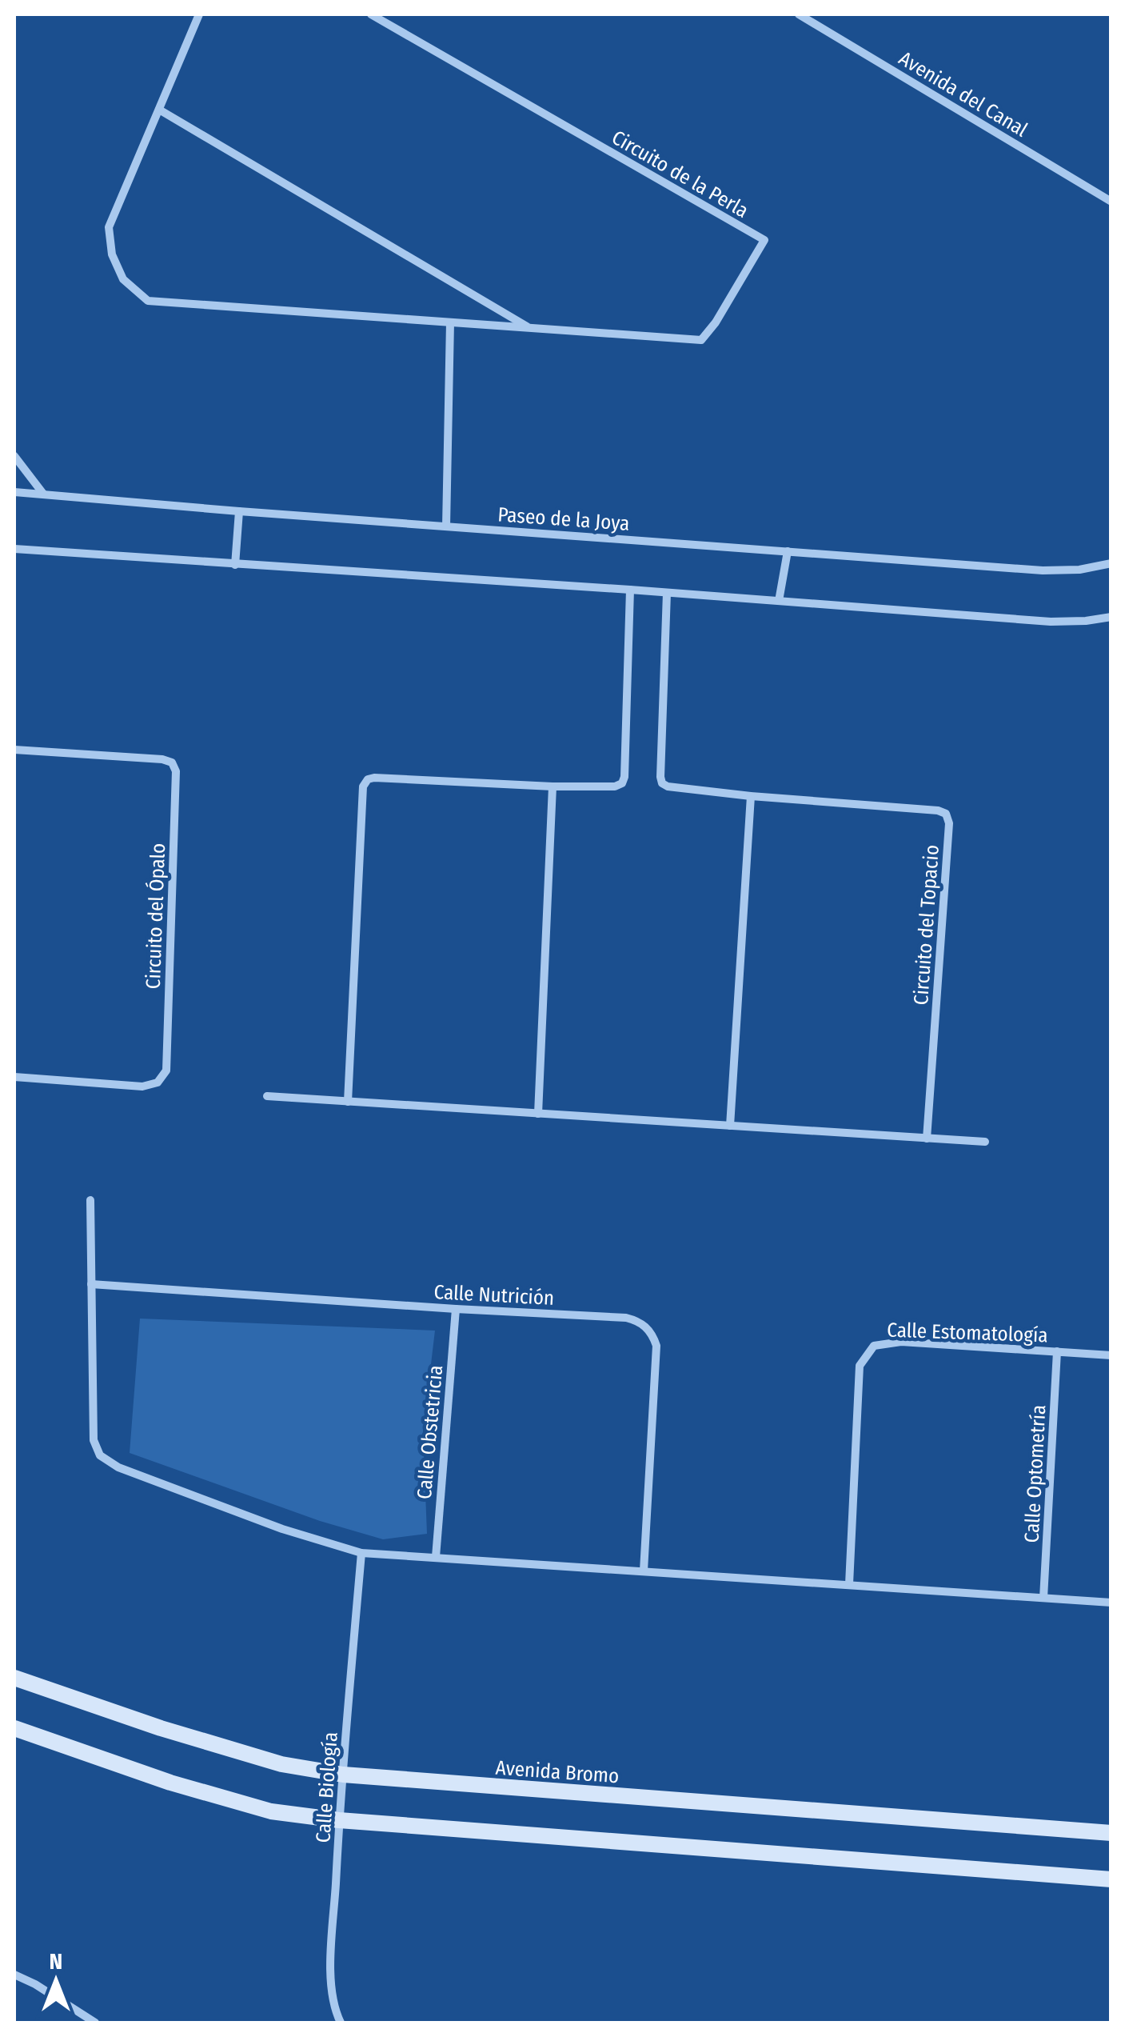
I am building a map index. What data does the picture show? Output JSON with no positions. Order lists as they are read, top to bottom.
{
  "streets": {
    "street": [
      "Avenida del Canal",
      "Circuito de la Perla",
      "Paseo de la Joya",
      "Circuito del Ópalo",
      "Circuito del Topacio",
      "Calle Nutrición",
      "Calle Estomatología",
      "Calle Obstetricia",
      "Calle Optometría",
      "Avenida Bromo",
      "Calle Biología"
    ]
  },
  "crossings": [
    ["Calle Nutrición", "Calle Obstetricia"],
    ["Calle Estomatología", "Calle Optometría"],
    ["Avenida Bromo", "Calle Biología"]
  ],
  "north": "top"
}
